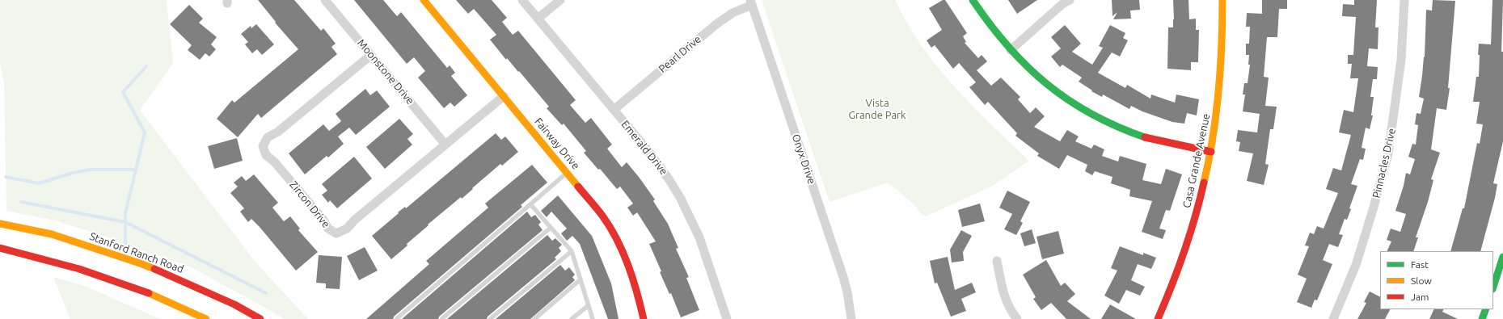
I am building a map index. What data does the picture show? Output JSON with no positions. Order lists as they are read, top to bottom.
{
  "streets": {
    "street": [
      "Pearl Drive",
      "Moonstone Drive",
      "Fairway Drive",
      "Emerald Drive",
      "Onyx Drive",
      "Casa Grande Avenue",
      "Pinnacles Drive",
      "Zircon Drive",
      "Stanford Ranch Road"
    ]
  },
  "crossings": [
    ["Pearl Drive", "Emerald Drive"],
    ["Pearl Drive", "Onyx Drive"],
    ["Moonstone Drive", "Zircon Drive"],
    ["Fairway Drive", "Zircon Drive"]
  ],
  "parks": ["Vista Grande Park"],
  "legend": ["Fast", "Slow", "Jam"]
}
